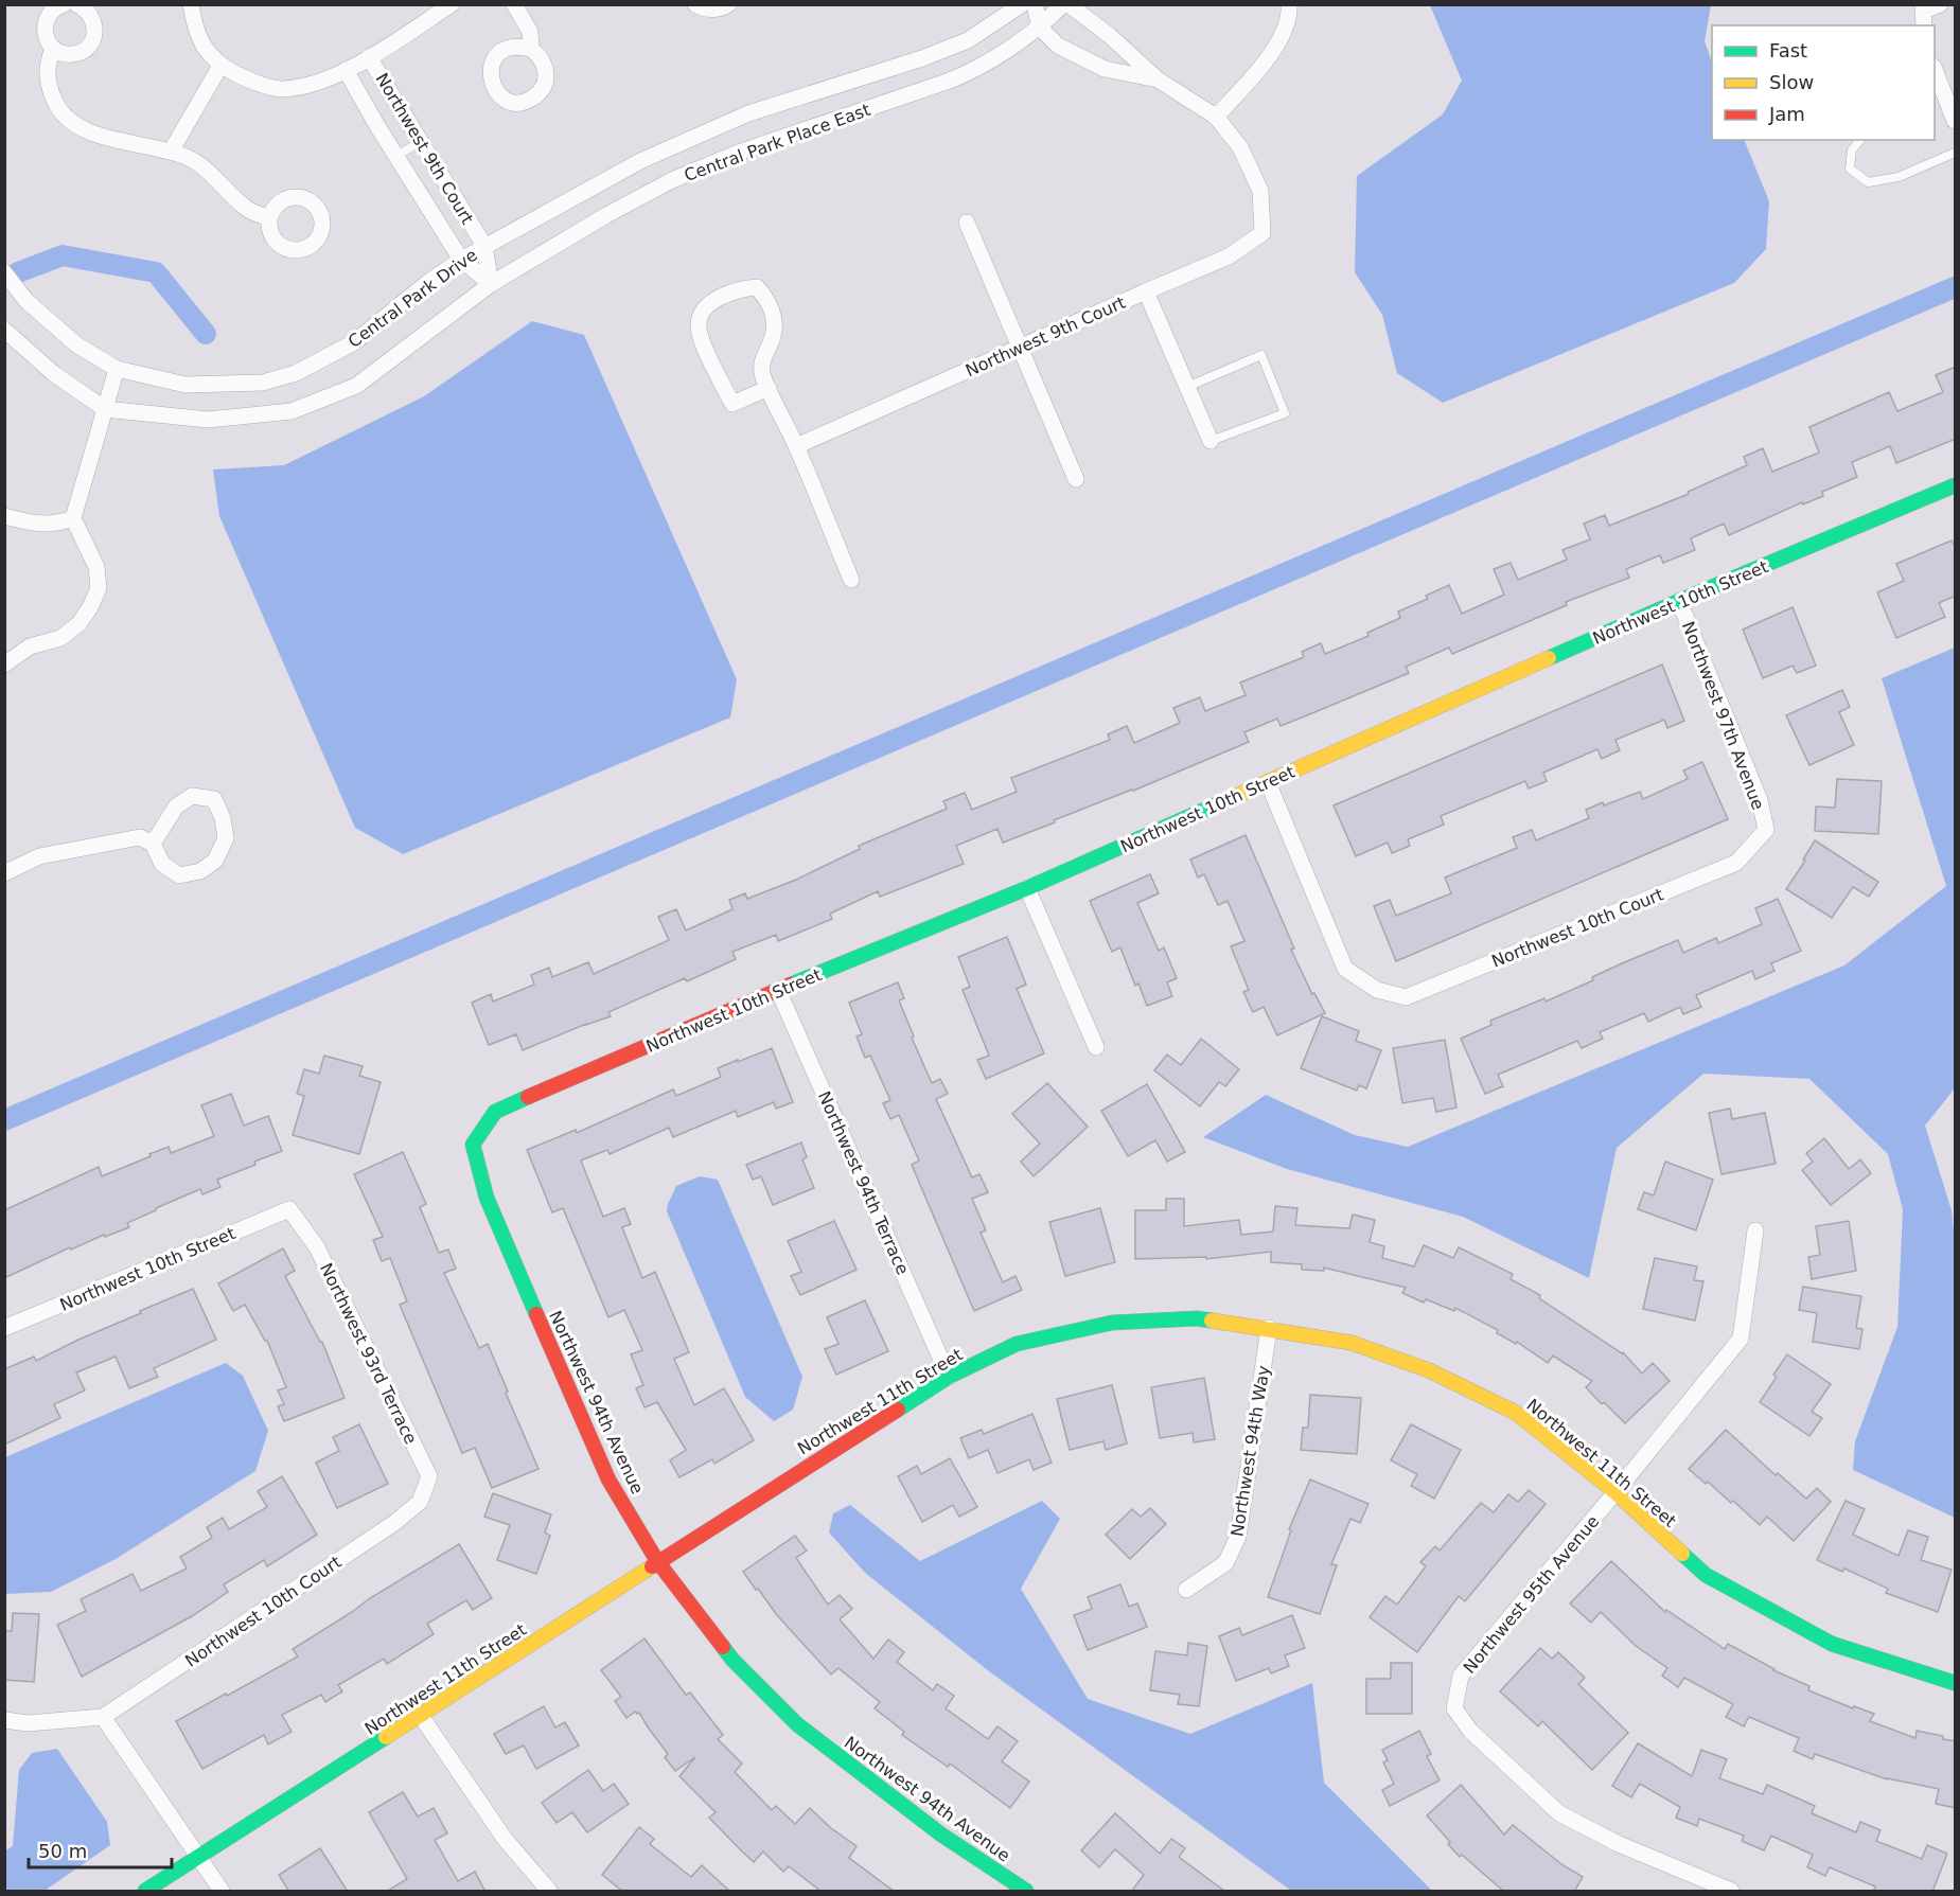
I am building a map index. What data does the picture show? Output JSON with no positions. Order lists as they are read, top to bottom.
{
  "streets": {
    "street": [
      "Central Park Place East",
      "Northwest 9th Court",
      "Central Park Drive",
      "Northwest 10th Street",
      "Northwest 97th Avenue",
      "Northwest 10th Court",
      "Northwest 94th Terrace",
      "Northwest 93rd Terrace",
      "Northwest 11th Street",
      "Northwest 94th Avenue",
      "Northwest 94th Way",
      "Northwest 95th Avenue"
    ]
  },
  "crossings": [
    ["Central Park Place East", "Northwest 9th Court"],
    ["Central Park Place East", "Central Park Drive"],
    ["Northwest 9th Court", "Central Park Drive"],
    ["Northwest 10th Street", "Northwest 97th Avenue"],
    ["Northwest 10th Street", "Northwest 10th Court"],
    ["Northwest 10th Street", "Northwest 94th Terrace"],
    ["Northwest 10th Street", "Northwest 93rd Terrace"],
    ["Northwest 10th Street", "Northwest 94th Avenue"],
    ["Northwest 97th Avenue", "Northwest 10th Court"],
    ["Northwest 10th Court", "Northwest 93rd Terrace"],
    ["Northwest 94th Terrace", "Northwest 11th Street"],
    ["Northwest 11th Street", "Northwest 94th Avenue"],
    ["Northwest 11th Street", "Northwest 94th Way"],
    ["Northwest 11th Street", "Northwest 95th Avenue"]
  ],
  "legend": ["Fast", "Slow", "Jam"],
  "scale_bar": "50 m"
}
